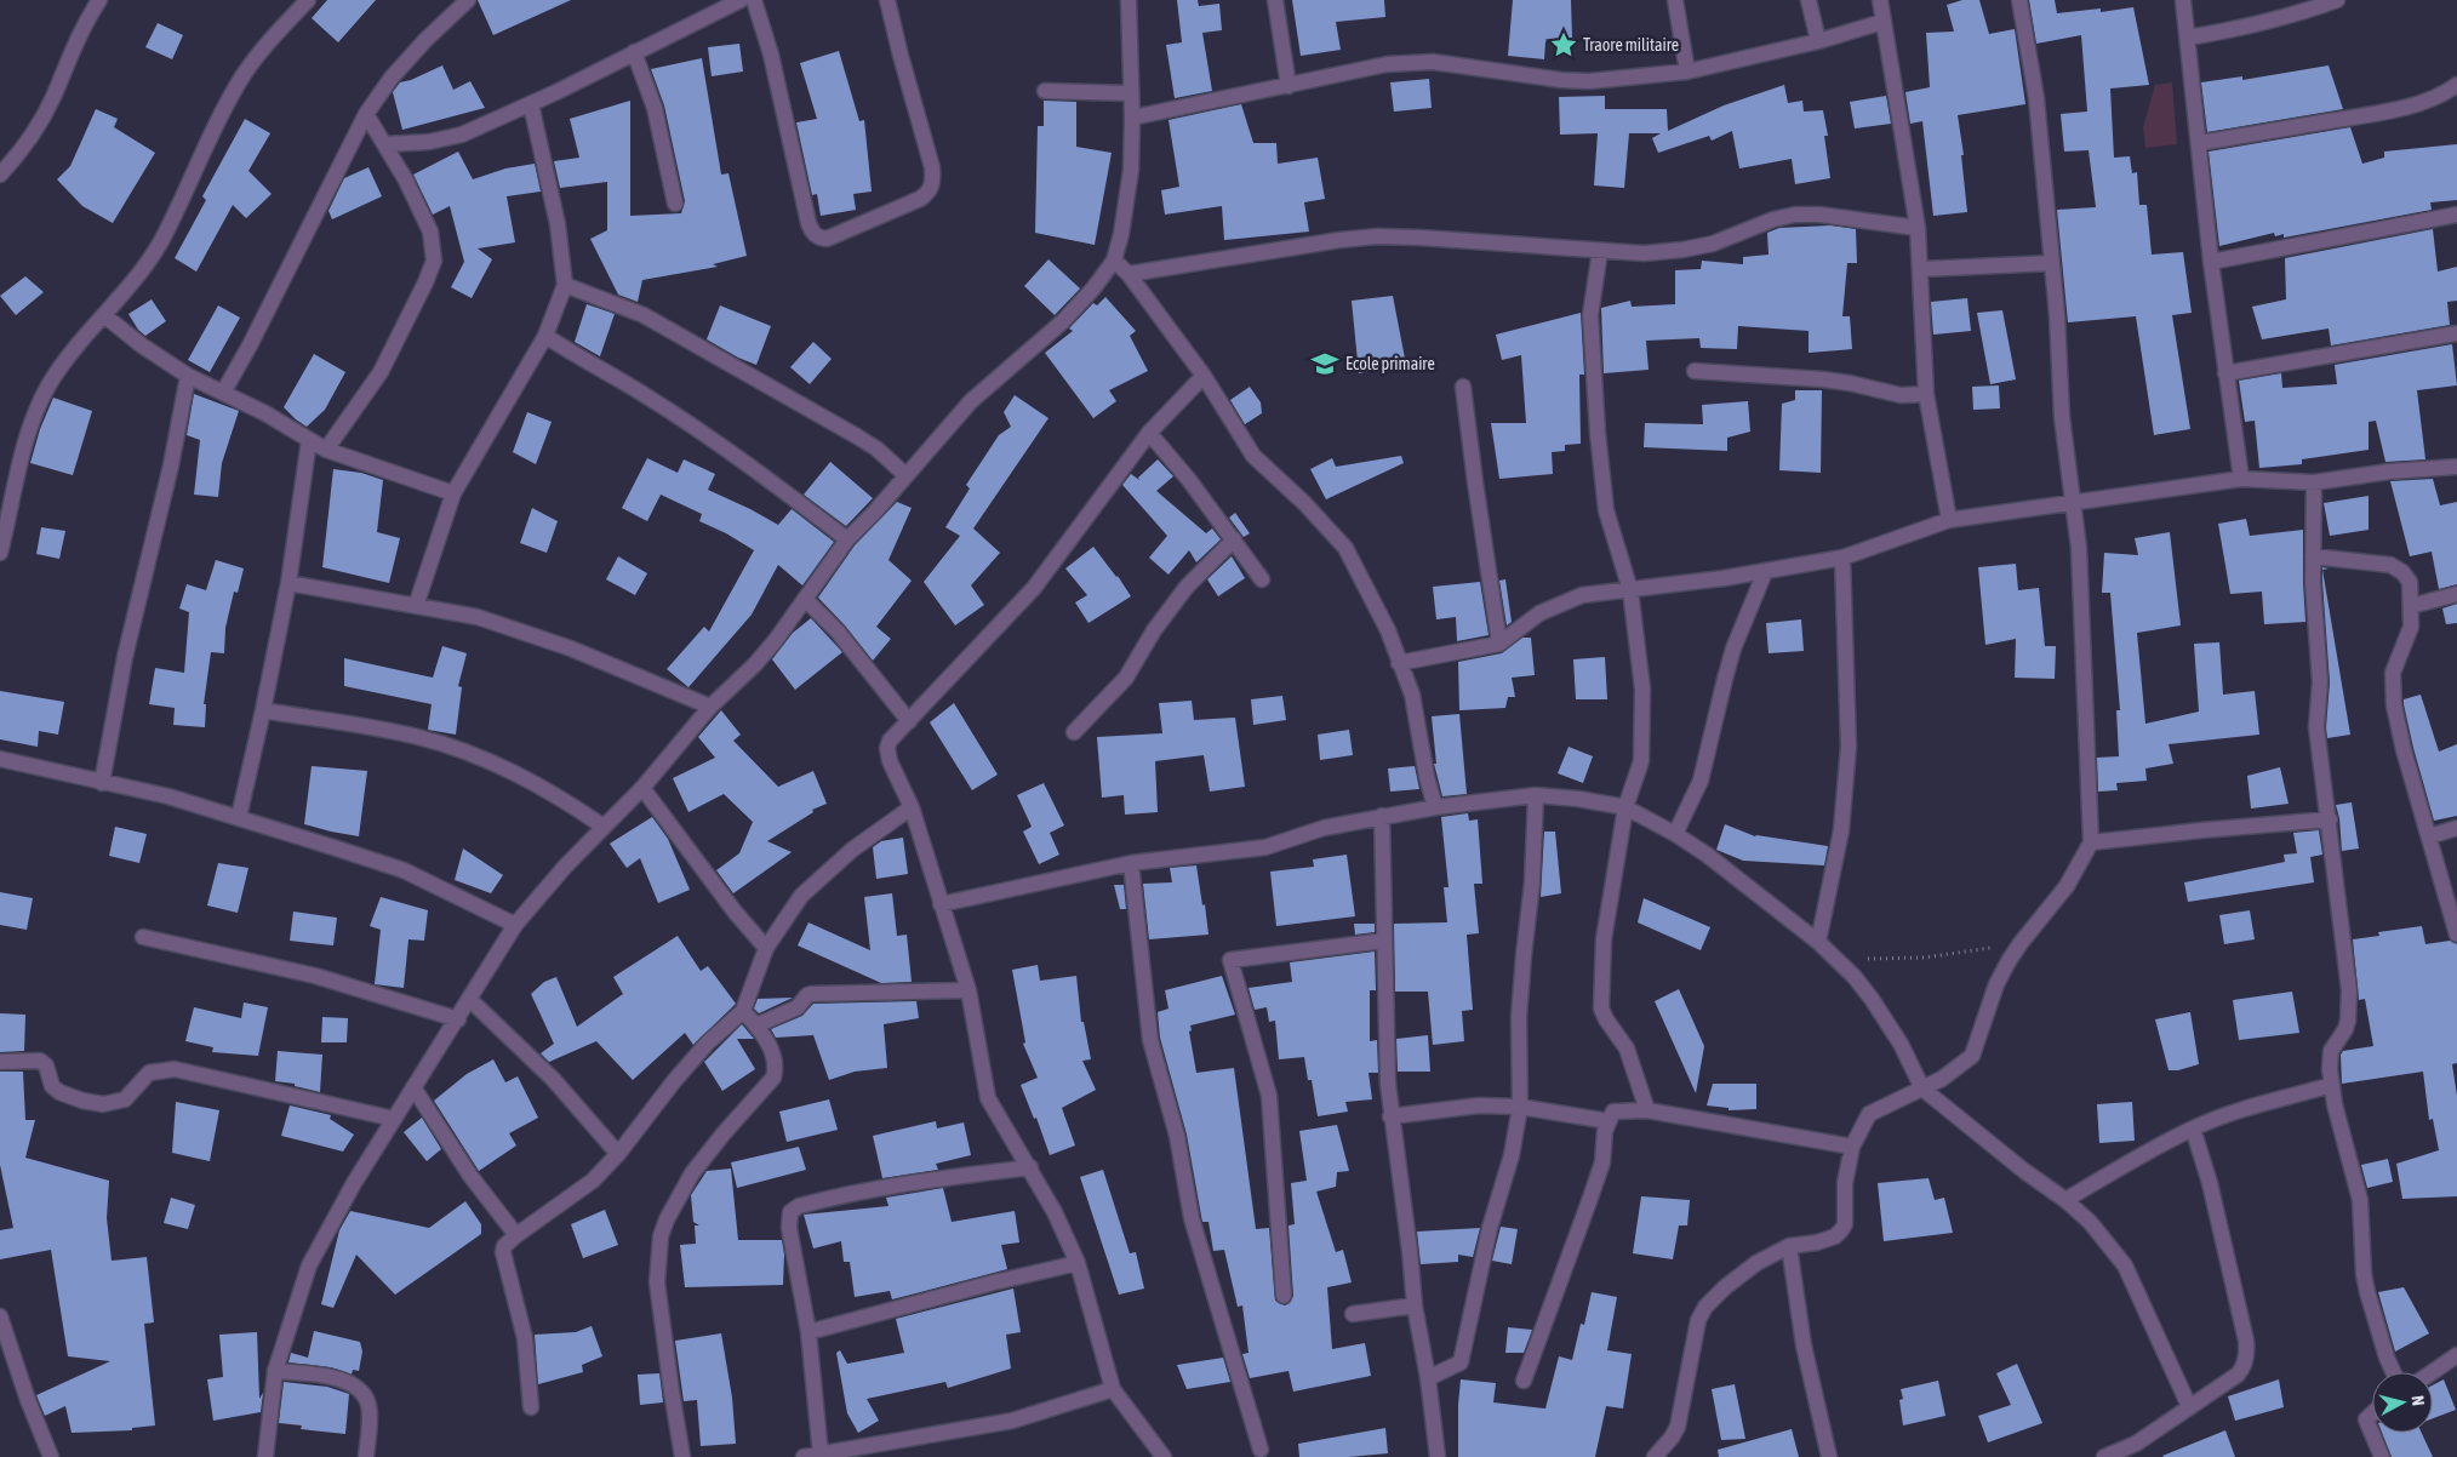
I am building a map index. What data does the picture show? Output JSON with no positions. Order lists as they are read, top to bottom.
{
  "places": {
    "place": ["Traore militaire"],
    "school or university": ["Ecole primaire"]
  },
  "north": "right"
}
